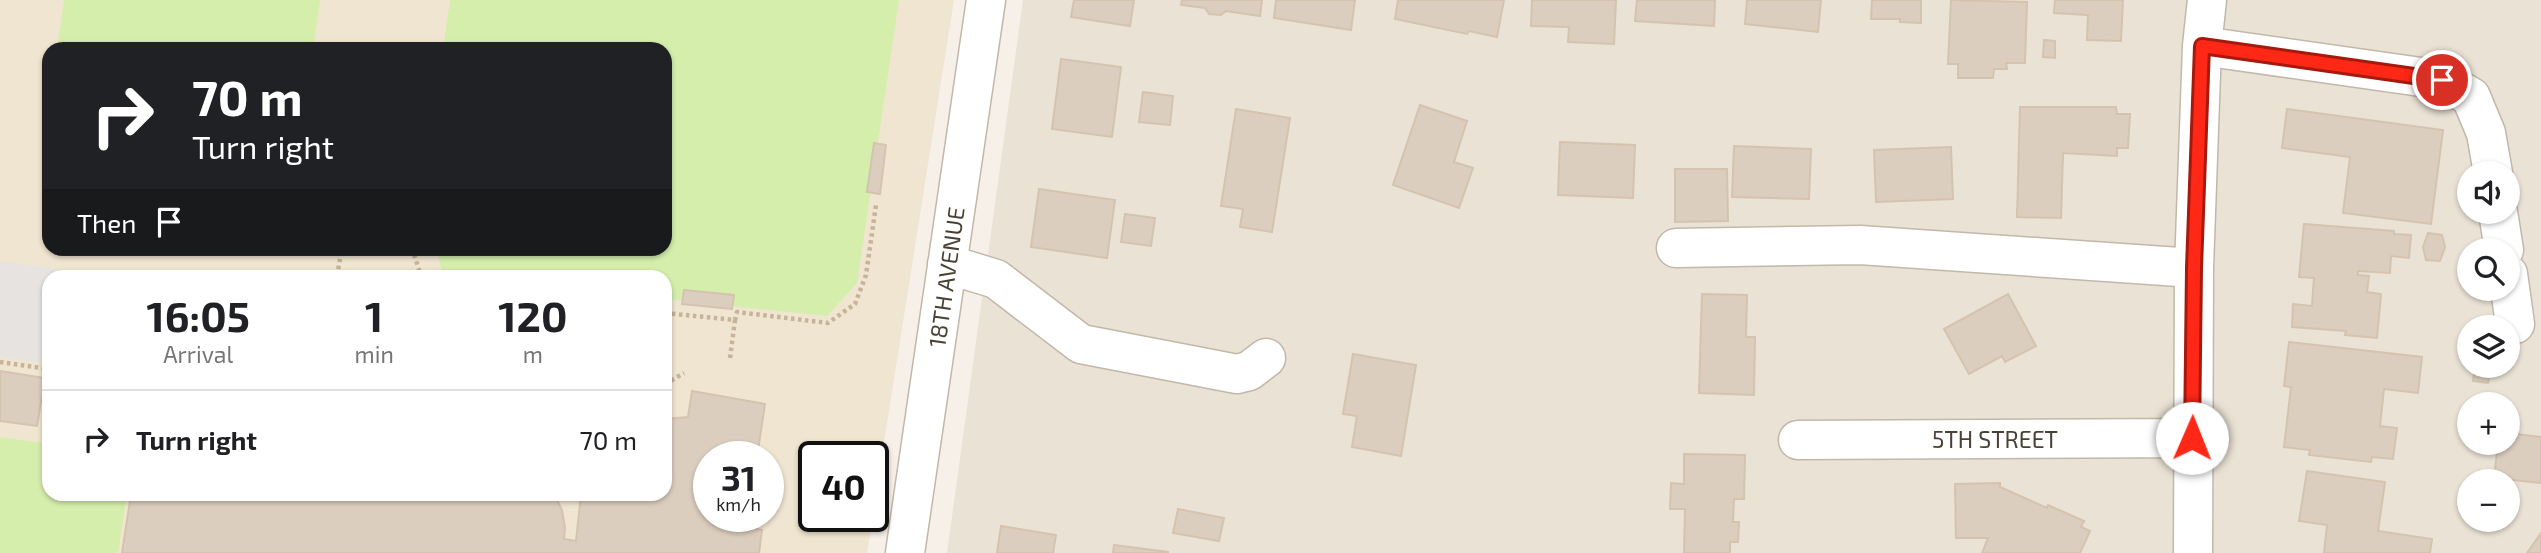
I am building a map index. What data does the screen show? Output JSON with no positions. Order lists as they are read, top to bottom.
{
  "streets": {
    "street": ["18TH AVENUE", "5TH STREET"]
  },
  "page": {
    "turn": ["70 m", "Turn right"],
    "map_buttons": ["+", "−"],
    "then": "Then",
    "eta": [
      "16:05",
      "Arrival",
      "1",
      "min",
      "120",
      "m"
    ],
    "list": [
      {
        "name": "Turn right",
        "value": "70 m"
      }
    ],
    "speed": "31 km/h",
    "limit": "40"
  }
}
